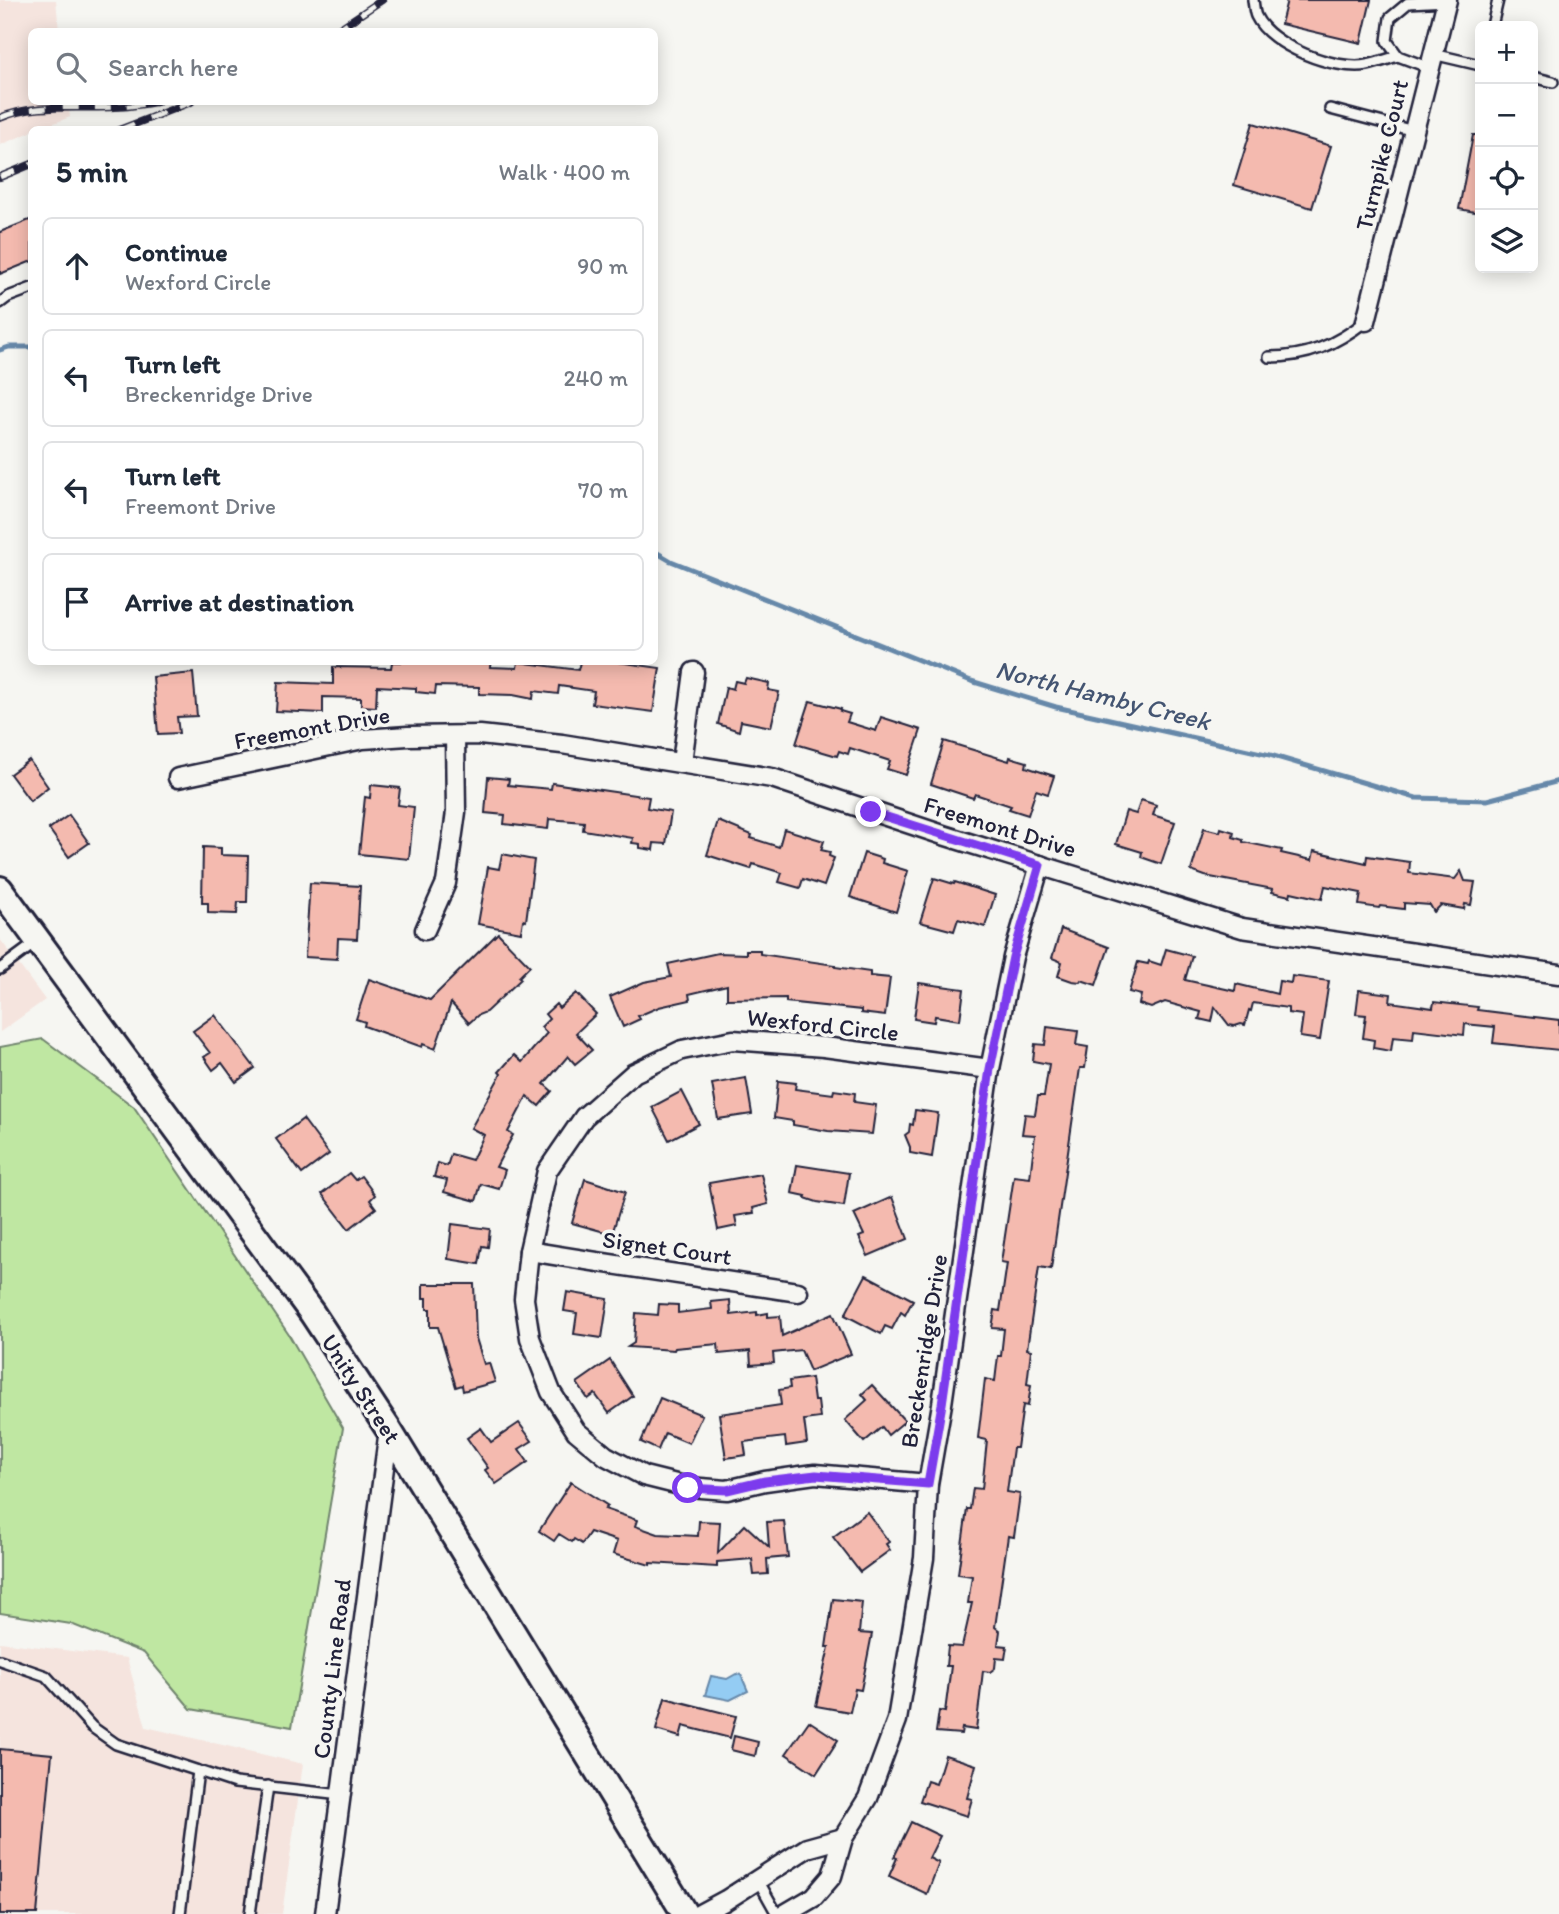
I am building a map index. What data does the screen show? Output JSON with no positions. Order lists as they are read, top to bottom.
{
  "streets": {
    "street": [
      "Turnpike Court",
      "Freemont Drive",
      "Wexford Circle",
      "Signet Court",
      "Breckenridge Drive",
      "Unity Street",
      "County Line Road"
    ]
  },
  "crossings": [
    ["Freemont Drive", "Breckenridge Drive"],
    ["Wexford Circle", "Signet Court"],
    ["Wexford Circle", "Breckenridge Drive"],
    ["Unity Street", "County Line Road"]
  ],
  "water": ["North Hamby Creek"],
  "page": {
    "map_buttons": ["+", "−"],
    "search": "Search here",
    "heading": ["5 min", "Walk · 400 m"],
    "list": [
      ["Continue", "Wexford Circle", "90 m"],
      ["Turn left", "Breckenridge Drive", "240 m"],
      ["Turn left", "Freemont Drive", "70 m"],
      "Arrive at destination"
    ]
  }
}
